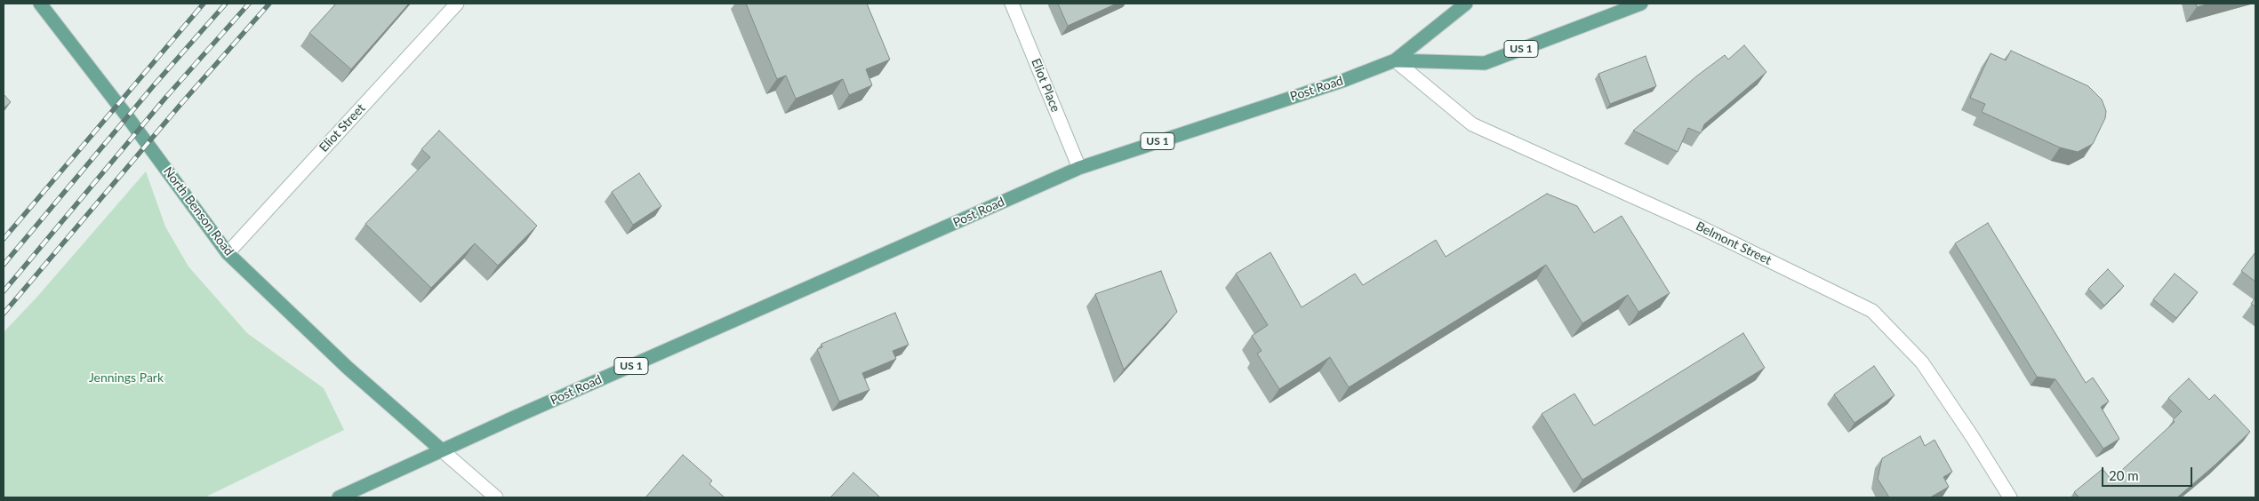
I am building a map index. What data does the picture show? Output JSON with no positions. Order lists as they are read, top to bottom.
{
  "streets": {
    "main road": ["US 1", "Post Road", "North Benson Road"],
    "street": ["Eliot Place", "Eliot Street", "Belmont Street"]
  },
  "crossings": [
    ["US 1", "Post Road"],
    ["US 1", "Belmont Street"],
    ["Eliot Place", "Post Road"],
    ["Post Road", "North Benson Road"],
    ["Post Road", "Belmont Street"],
    ["Eliot Street", "North Benson Road"]
  ],
  "parks": ["Jennings Park"],
  "scale_bar": "20 m"
}
